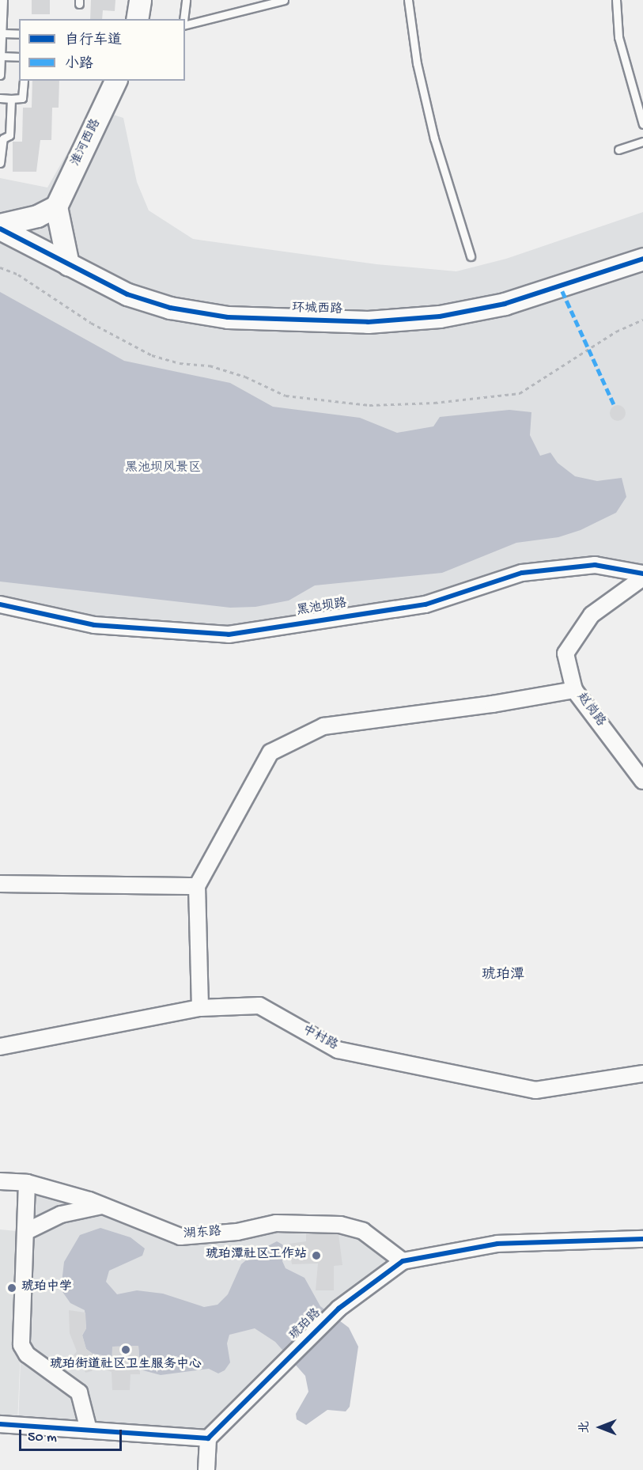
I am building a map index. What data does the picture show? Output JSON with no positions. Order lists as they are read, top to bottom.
{
  "streets": {
    "street": [
      "淮河西路",
      "环城西路",
      "黑池坝路",
      "赵岗路",
      "中村路",
      "湖东路",
      "琥珀路"
    ]
  },
  "crossings": [
    ["湖东路", "琥珀路"]
  ],
  "districts": ["琥珀潭"],
  "parks": ["黑池坝风景区"],
  "places": ["琥珀潭社区工作站", "琥珀中学", "琥珀街道社区卫生服务中心"],
  "legend": ["自行车道", "小路"],
  "scale_bar": "50 m",
  "north": "left"
}
